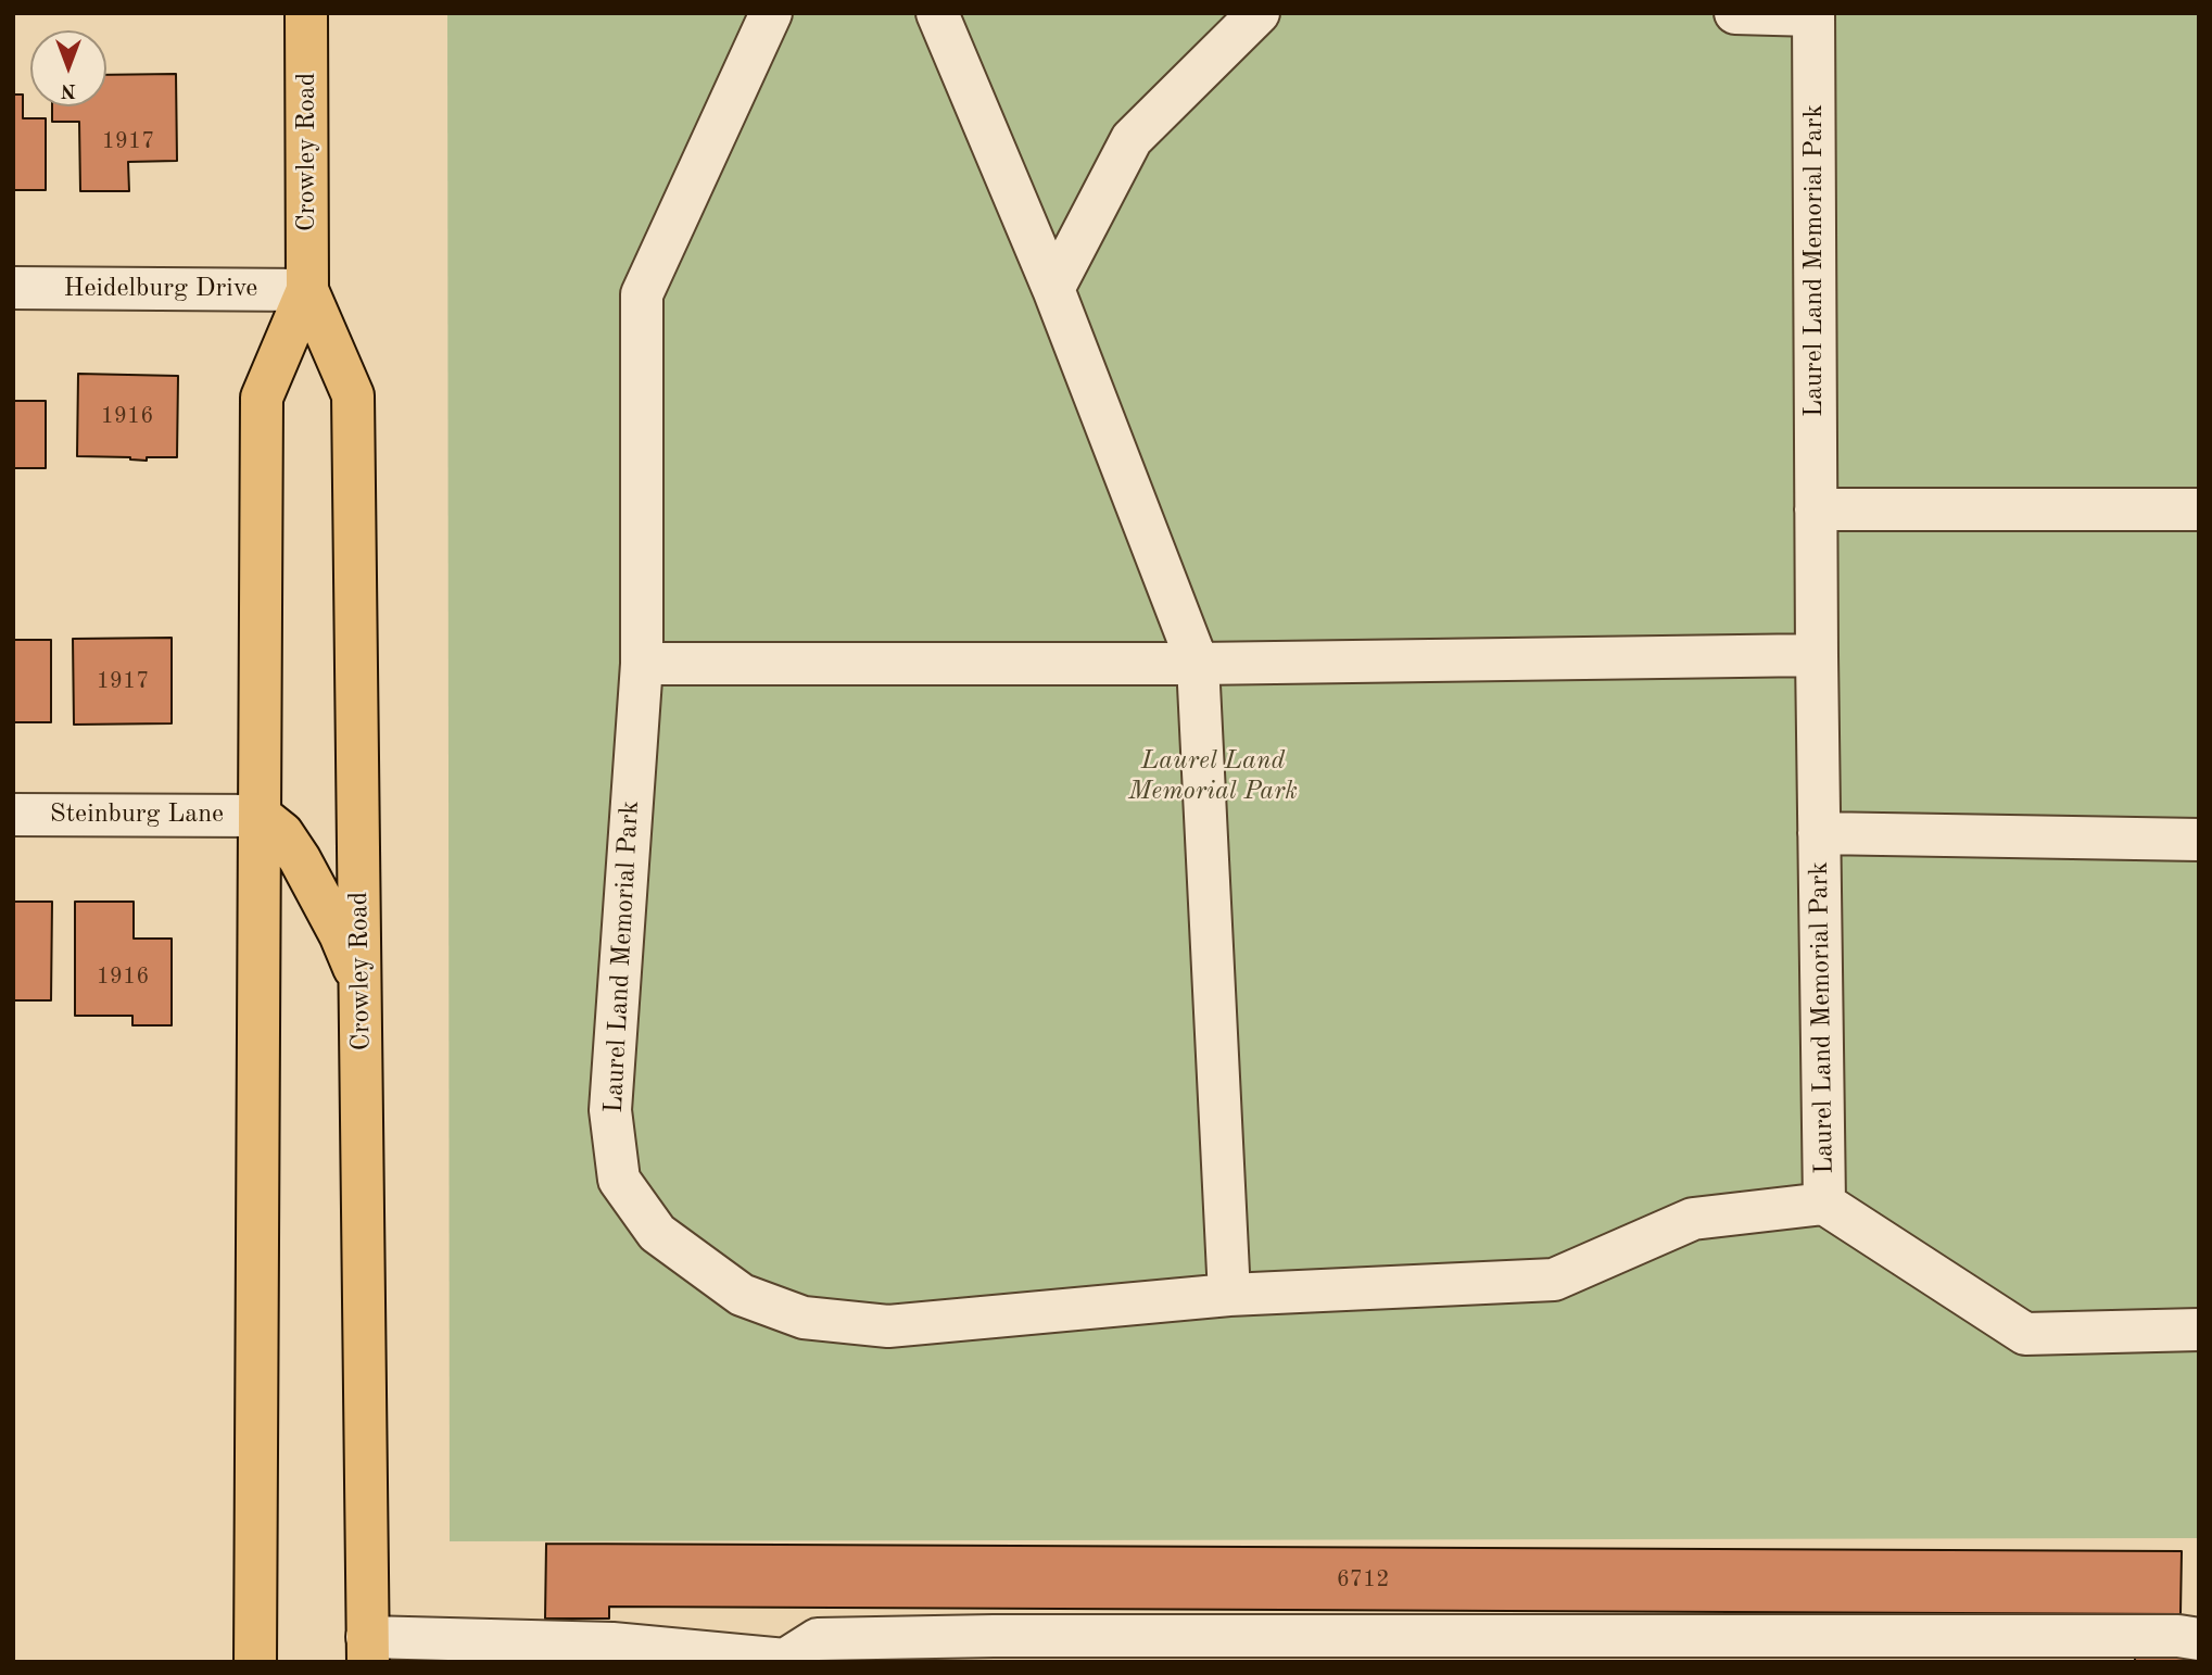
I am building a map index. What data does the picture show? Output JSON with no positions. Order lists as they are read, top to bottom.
{
  "streets": {
    "main road": ["Crowley Road"],
    "street": ["Laurel Land Memorial Park", "Heidelburg Drive", "Steinburg Lane"]
  },
  "crossings": [
    ["Crowley Road", "Heidelburg Drive"],
    ["Crowley Road", "Steinburg Lane"]
  ],
  "parks": ["Laurel Land Memorial Park"],
  "house_numbers": [
    "1917",
    "1916",
    "1917",
    "1916",
    "6712"
  ],
  "north": "bottom"
}
